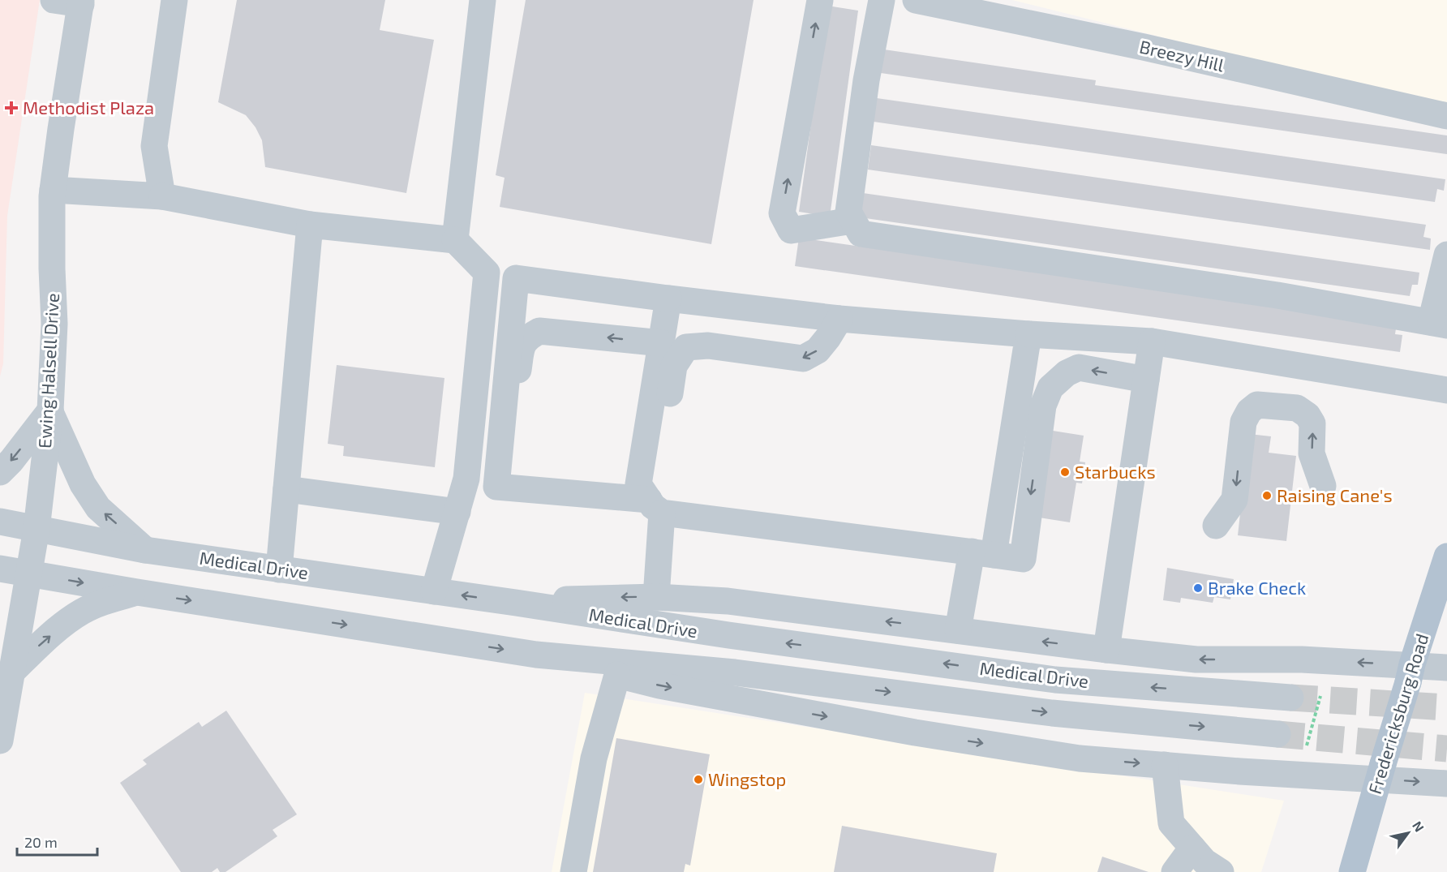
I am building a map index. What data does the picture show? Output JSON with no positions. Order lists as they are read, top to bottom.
{
  "streets": {
    "main road": ["Fredericksburg Road"],
    "street": ["Breezy Hill", "Ewing Halsell Drive", "Medical Drive"]
  },
  "crossings": [
    ["Ewing Halsell Drive", "Medical Drive"]
  ],
  "places": {
    "health": ["Methodist Plaza"],
    "other": [
      "Starbucks",
      "Raising Cane's",
      "Brake Check",
      "Wingstop"
    ]
  },
  "scale_bar": "20 m",
  "north": "top right"
}
